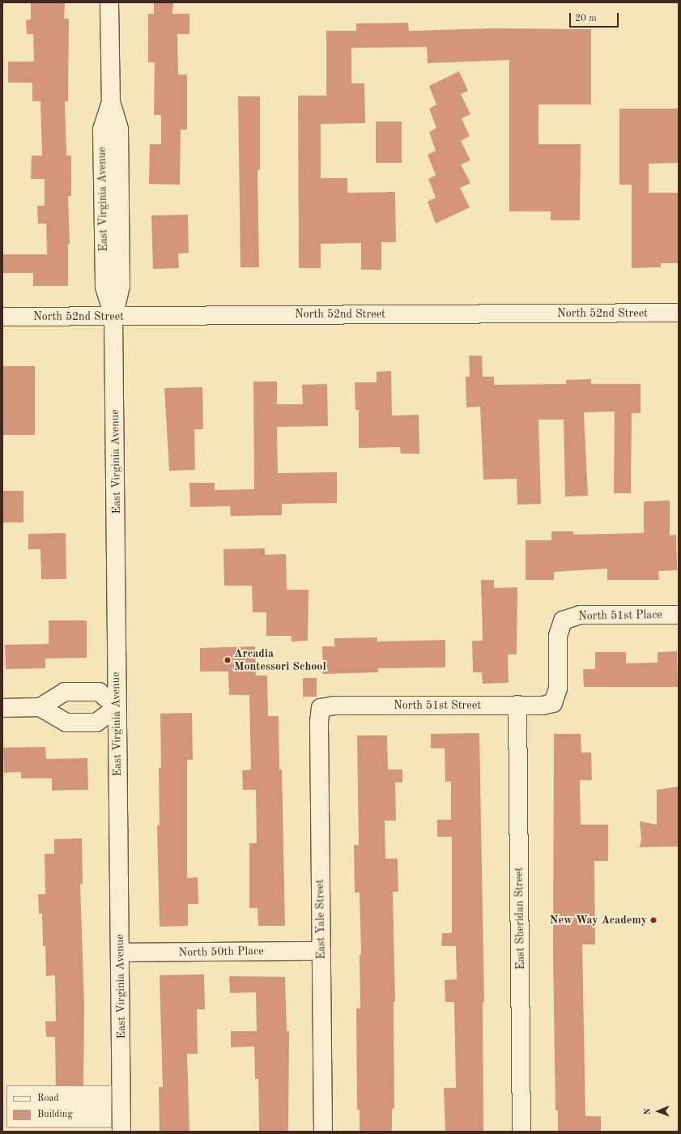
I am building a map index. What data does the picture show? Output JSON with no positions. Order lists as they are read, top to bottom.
{
  "streets": {
    "street": [
      "East Virginia Avenue",
      "North 52nd Street",
      "North 51st Place",
      "North 51st Street",
      "East Sheridan Street",
      "East Yale Street",
      "North 50th Place"
    ]
  },
  "crossings": [
    ["East Virginia Avenue", "North 52nd Street"],
    ["East Virginia Avenue", "North 50th Place"],
    ["North 51st Place", "North 51st Street"],
    ["North 51st Street", "East Sheridan Street"],
    ["North 51st Street", "East Yale Street"],
    ["East Yale Street", "North 50th Place"]
  ],
  "places": ["Arcadia Montessori School", "New Way Academy"],
  "legend": ["Road", "Building"],
  "scale_bar": "20 m",
  "north": "left"
}
